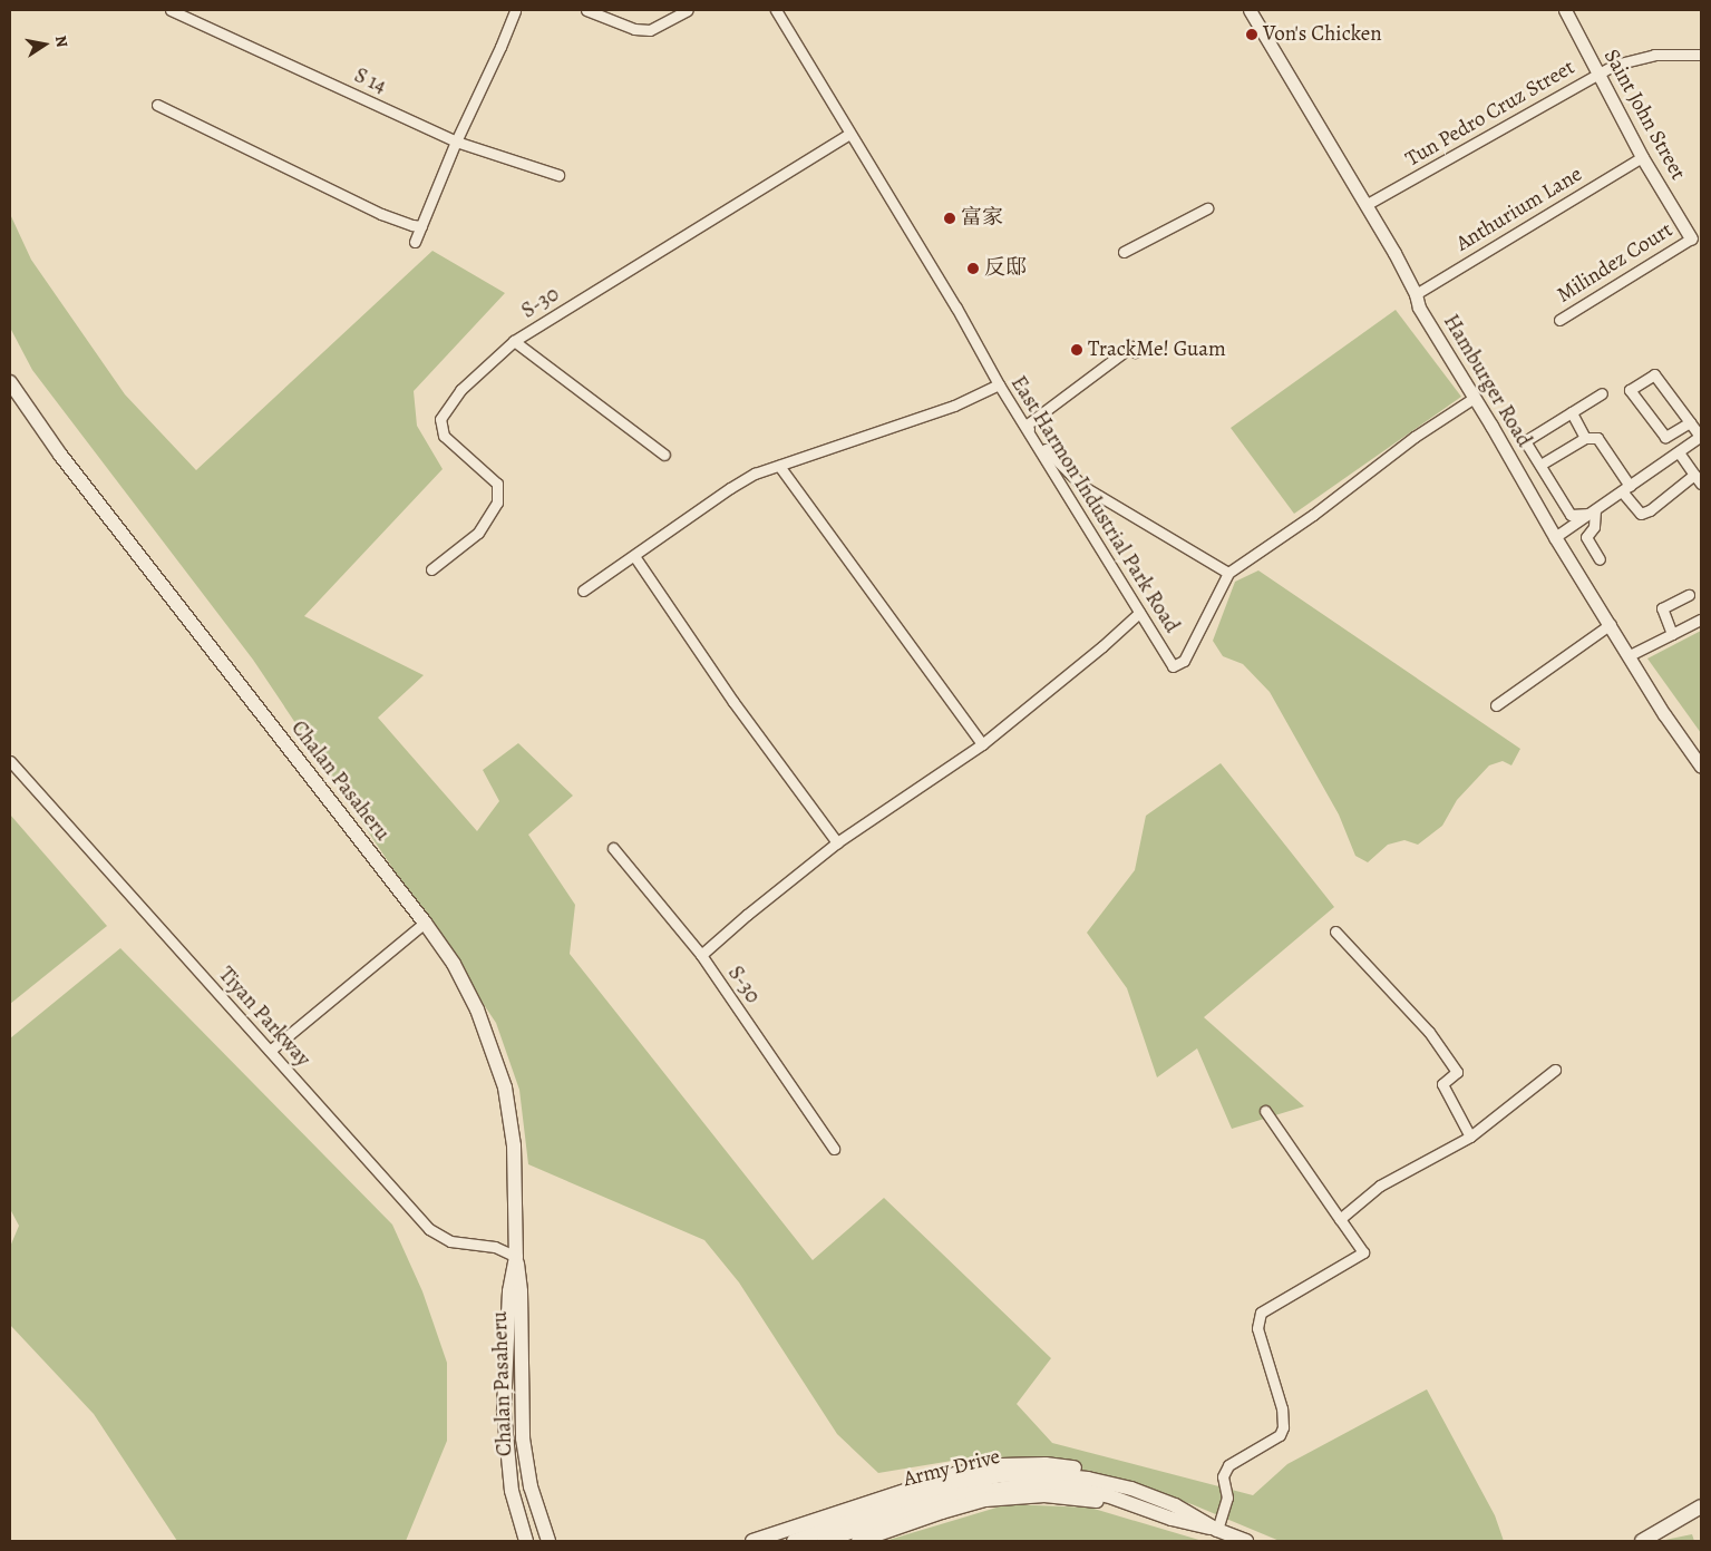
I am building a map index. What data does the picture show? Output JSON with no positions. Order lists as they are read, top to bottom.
{
  "streets": {
    "main road": ["Chalan Pasaheru", "Army Drive"],
    "street": [
      "S 14",
      "Tun Pedro Cruz Street",
      "Saint John Street",
      "Anthurium Lane",
      "Milindez Court",
      "S-30",
      "Hamburger Road",
      "East Harmon Industrial Park Road",
      "Tiyan Parkway"
    ]
  },
  "crossings": [
    ["Tun Pedro Cruz Street", "Saint John Street"],
    ["Tun Pedro Cruz Street", "Hamburger Road"],
    ["Saint John Street", "Anthurium Lane"],
    ["Saint John Street", "Milindez Court"],
    ["Anthurium Lane", "Hamburger Road"],
    ["S-30", "East Harmon Industrial Park Road"],
    ["Hamburger Road", "East Harmon Industrial Park Road"],
    ["Chalan Pasaheru", "Tiyan Parkway"]
  ],
  "places": [
    "Von's Chicken",
    "富家",
    "反邸",
    "TrackMe! Guam"
  ],
  "north": "right"
}
